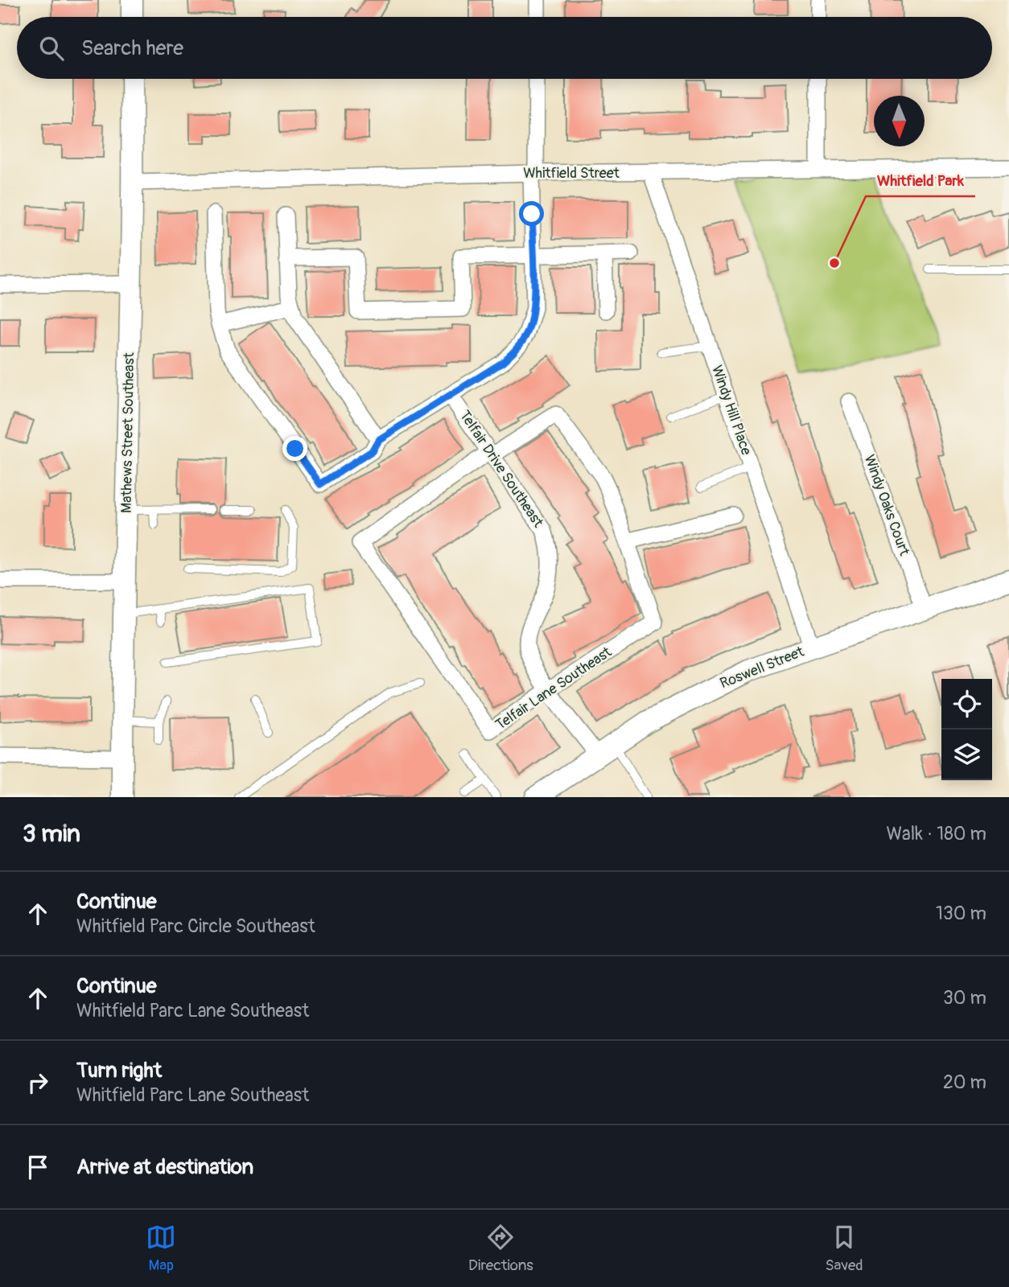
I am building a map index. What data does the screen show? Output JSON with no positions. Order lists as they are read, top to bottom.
{
  "streets": {
    "street": [
      "Whitfield Street",
      "Windy Hill Place",
      "Mathews Street Southeast",
      "Telfair Drive Southeast",
      "Windy Oaks Court",
      "Roswell Street",
      "Telfair Lane Southeast"
    ]
  },
  "crossings": [
    ["Whitfield Street", "Windy Hill Place"],
    ["Whitfield Street", "Mathews Street Southeast"],
    ["Windy Hill Place", "Roswell Street"],
    ["Telfair Drive Southeast", "Roswell Street"],
    ["Telfair Drive Southeast", "Telfair Lane Southeast"],
    ["Windy Oaks Court", "Roswell Street"]
  ],
  "places": ["Whitfield Park"],
  "north": "bottom",
  "page": {
    "search": "Search here",
    "heading": ["3 min", "Walk · 180 m"],
    "list": [
      ["Continue", "Whitfield Parc Circle Southeast", "130 m"],
      ["Continue", "Whitfield Parc Lane Southeast", "30 m"],
      ["Turn right", "Whitfield Parc Lane Southeast", "20 m"],
      "Arrive at destination"
    ],
    "nav": ["Map", "Directions", "Saved"]
  }
}
